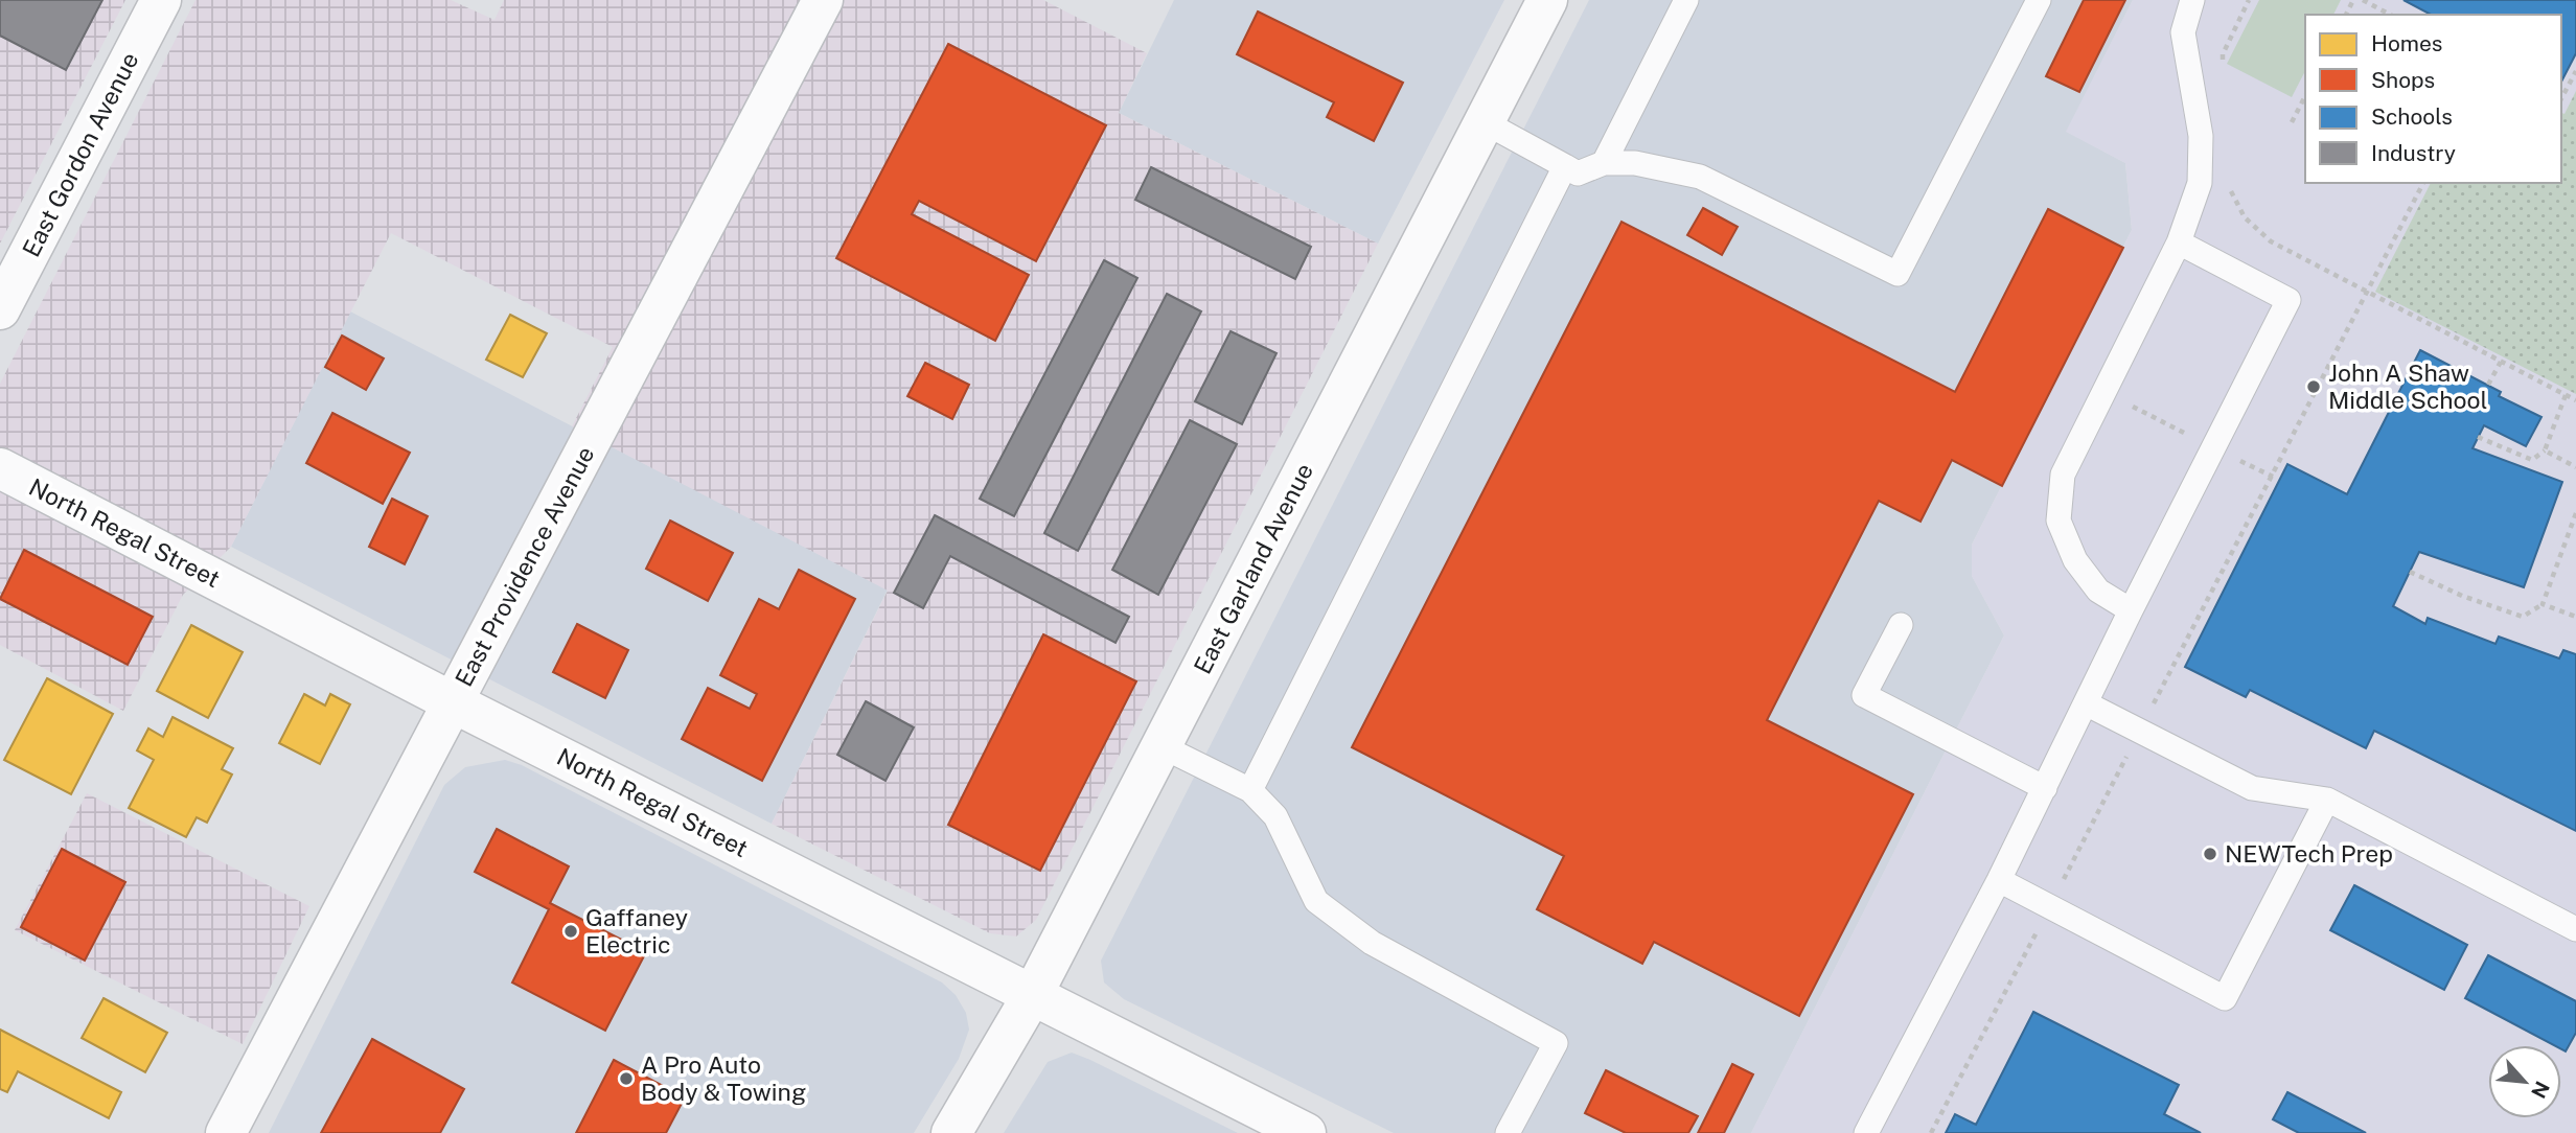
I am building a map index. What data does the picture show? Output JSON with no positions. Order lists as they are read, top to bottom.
{
  "streets": {
    "street": [
      "East Gordon Avenue",
      "North Regal Street",
      "East Providence Avenue",
      "East Garland Avenue"
    ]
  },
  "crossings": [
    ["North Regal Street", "East Providence Avenue"],
    ["North Regal Street", "East Garland Avenue"]
  ],
  "places": [
    "John A Shaw Middle School",
    "NEWTech Prep",
    "Gaffaney Electric",
    "A Pro Auto Body & Towing"
  ],
  "legend": [
    "Homes",
    "Shops",
    "Schools",
    "Industry"
  ],
  "north": "bottom right"
}
